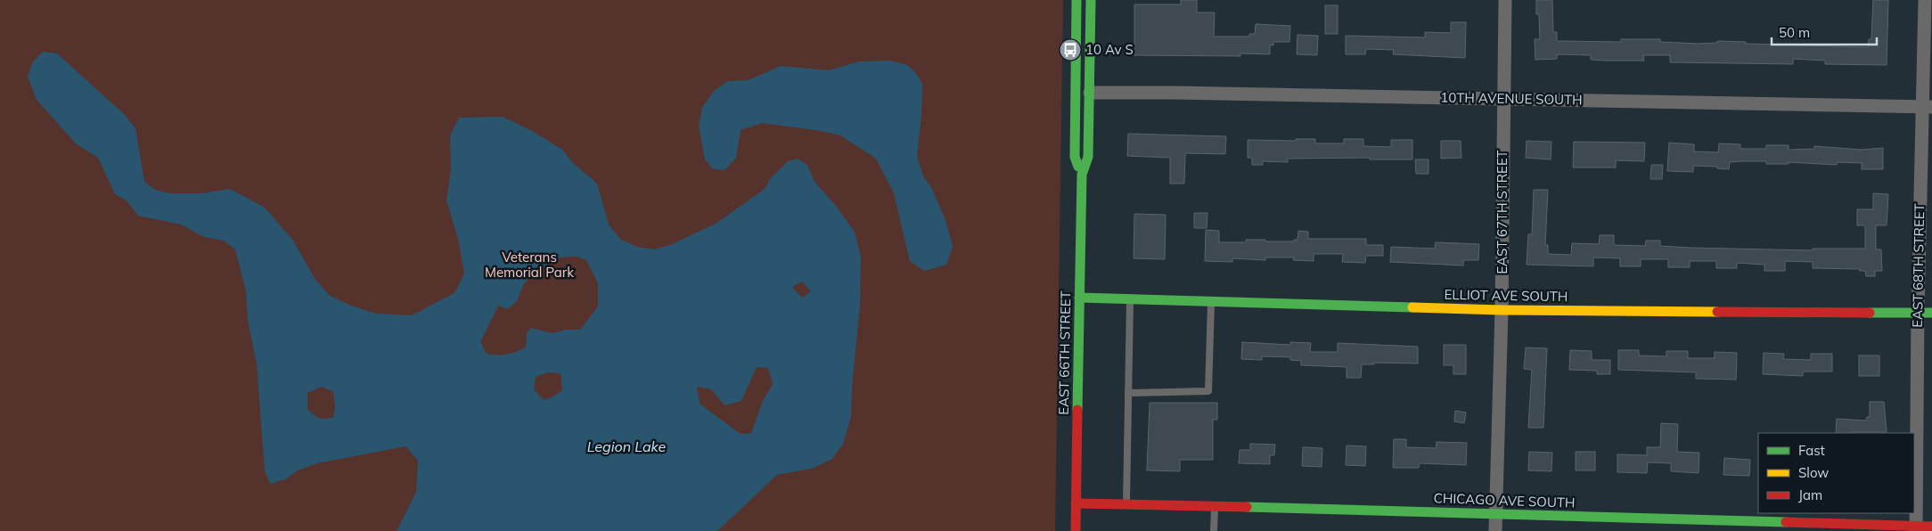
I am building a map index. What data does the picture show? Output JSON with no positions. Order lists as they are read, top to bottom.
{
  "streets": {
    "street": [
      "10TH AVENUE SOUTH",
      "EAST 67TH STREET",
      "EAST 68TH STREET",
      "ELLIOT AVE SOUTH",
      "EAST 66TH STREET",
      "CHICAGO AVE SOUTH"
    ]
  },
  "crossings": [
    ["10TH AVENUE SOUTH", "EAST 67TH STREET"],
    ["10TH AVENUE SOUTH", "EAST 68TH STREET"],
    ["10TH AVENUE SOUTH", "EAST 66TH STREET"],
    ["EAST 67TH STREET", "ELLIOT AVE SOUTH"],
    ["EAST 67TH STREET", "CHICAGO AVE SOUTH"],
    ["EAST 68TH STREET", "ELLIOT AVE SOUTH"],
    ["EAST 68TH STREET", "CHICAGO AVE SOUTH"],
    ["ELLIOT AVE SOUTH", "EAST 66TH STREET"],
    ["EAST 66TH STREET", "CHICAGO AVE SOUTH"]
  ],
  "water": ["Legion Lake"],
  "parks": ["Veterans Memorial Park"],
  "places": {
    "bus stop": ["10 Av S"]
  },
  "legend": ["Fast", "Slow", "Jam"],
  "scale_bar": "50 m"
}
